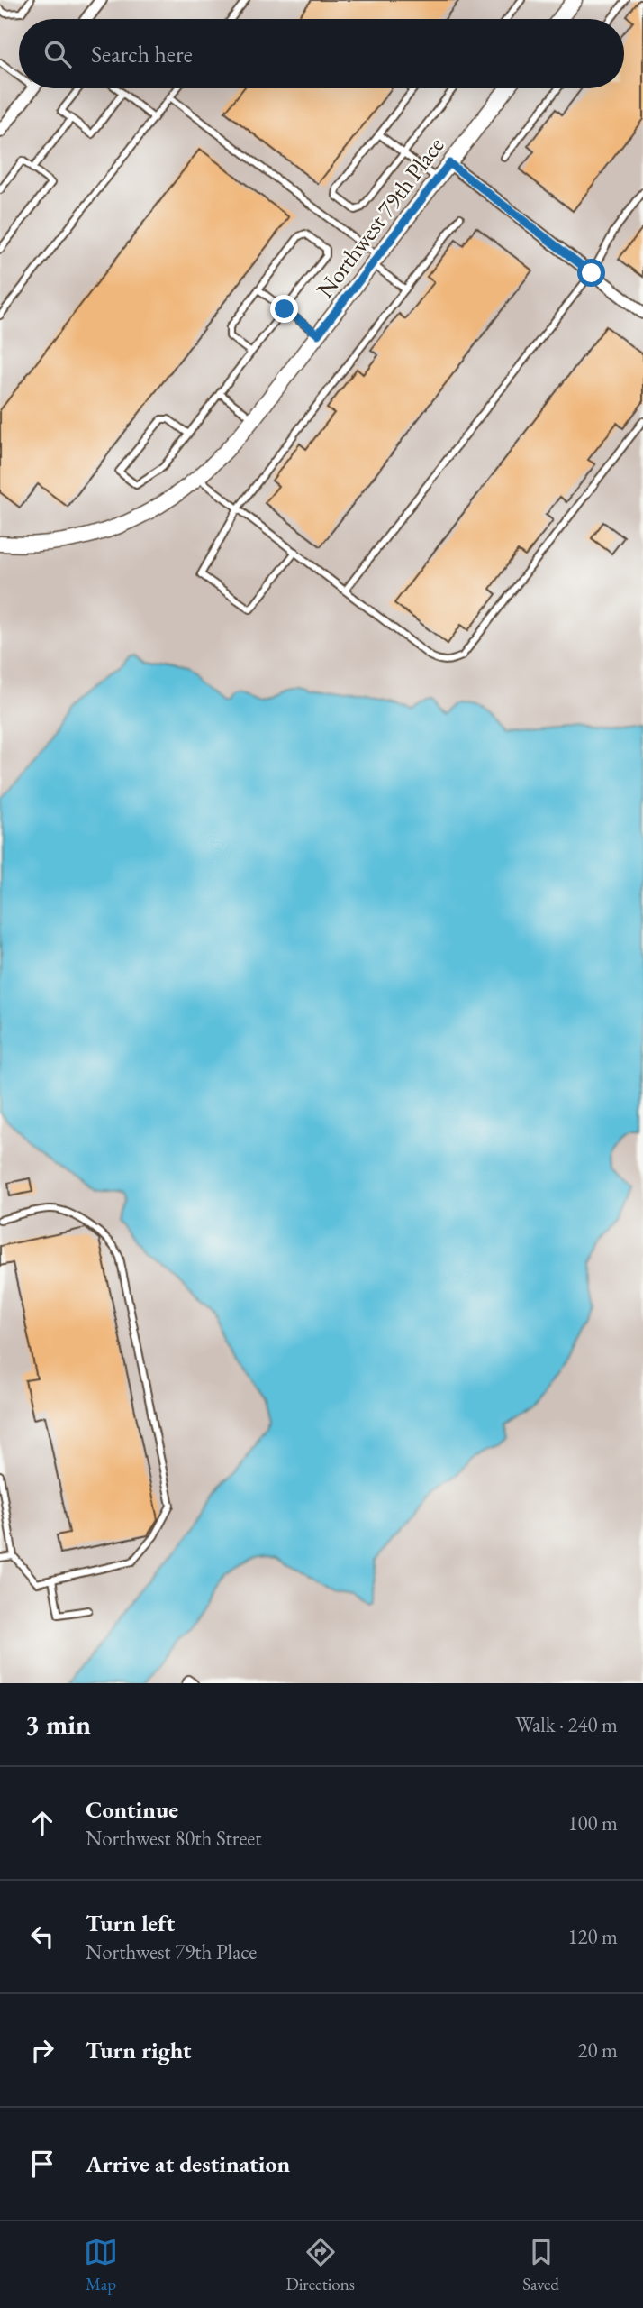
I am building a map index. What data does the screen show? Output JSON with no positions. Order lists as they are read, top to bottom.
{
  "streets": {
    "main road": ["Northwest 79th Place"]
  },
  "page": {
    "search": "Search here",
    "heading": ["3 min", "Walk · 240 m"],
    "list": [
      ["Continue", "Northwest 80th Street", "100 m"],
      ["Turn left", "Northwest 79th Place", "120 m"],
      ["Turn right", "20 m"],
      "Arrive at destination"
    ],
    "nav": ["Map", "Directions", "Saved"]
  }
}
